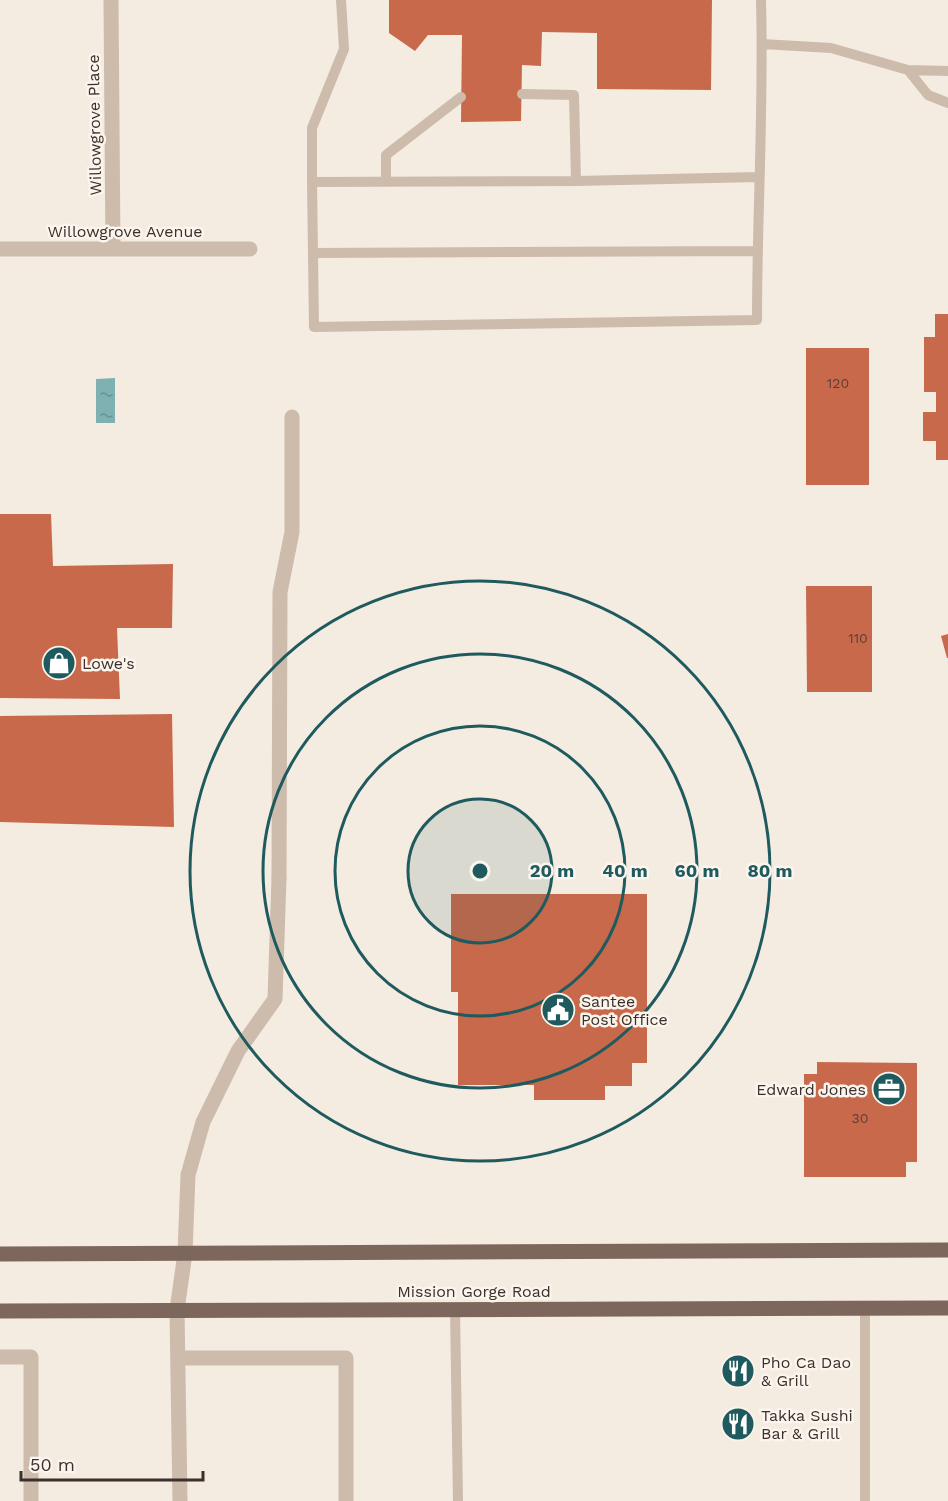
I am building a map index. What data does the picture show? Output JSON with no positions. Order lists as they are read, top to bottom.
{
  "streets": {
    "main road": ["Mission Gorge Road"],
    "street": ["Willowgrove Place", "Willowgrove Avenue"]
  },
  "crossings": [
    ["Willowgrove Place", "Willowgrove Avenue"]
  ],
  "places": {
    "shop": ["Lowe's"],
    "public building": ["Santee Post Office"],
    "office": ["Edward Jones"],
    "restaurant": ["Pho Ca Dao & Grill", "Takka Sushi Bar & Grill"]
  },
  "house_numbers": ["120", "110", "30"],
  "scale_bar": "50 m",
  "rings": [
    "20 m",
    "40 m",
    "60 m",
    "80 m"
  ]
}
